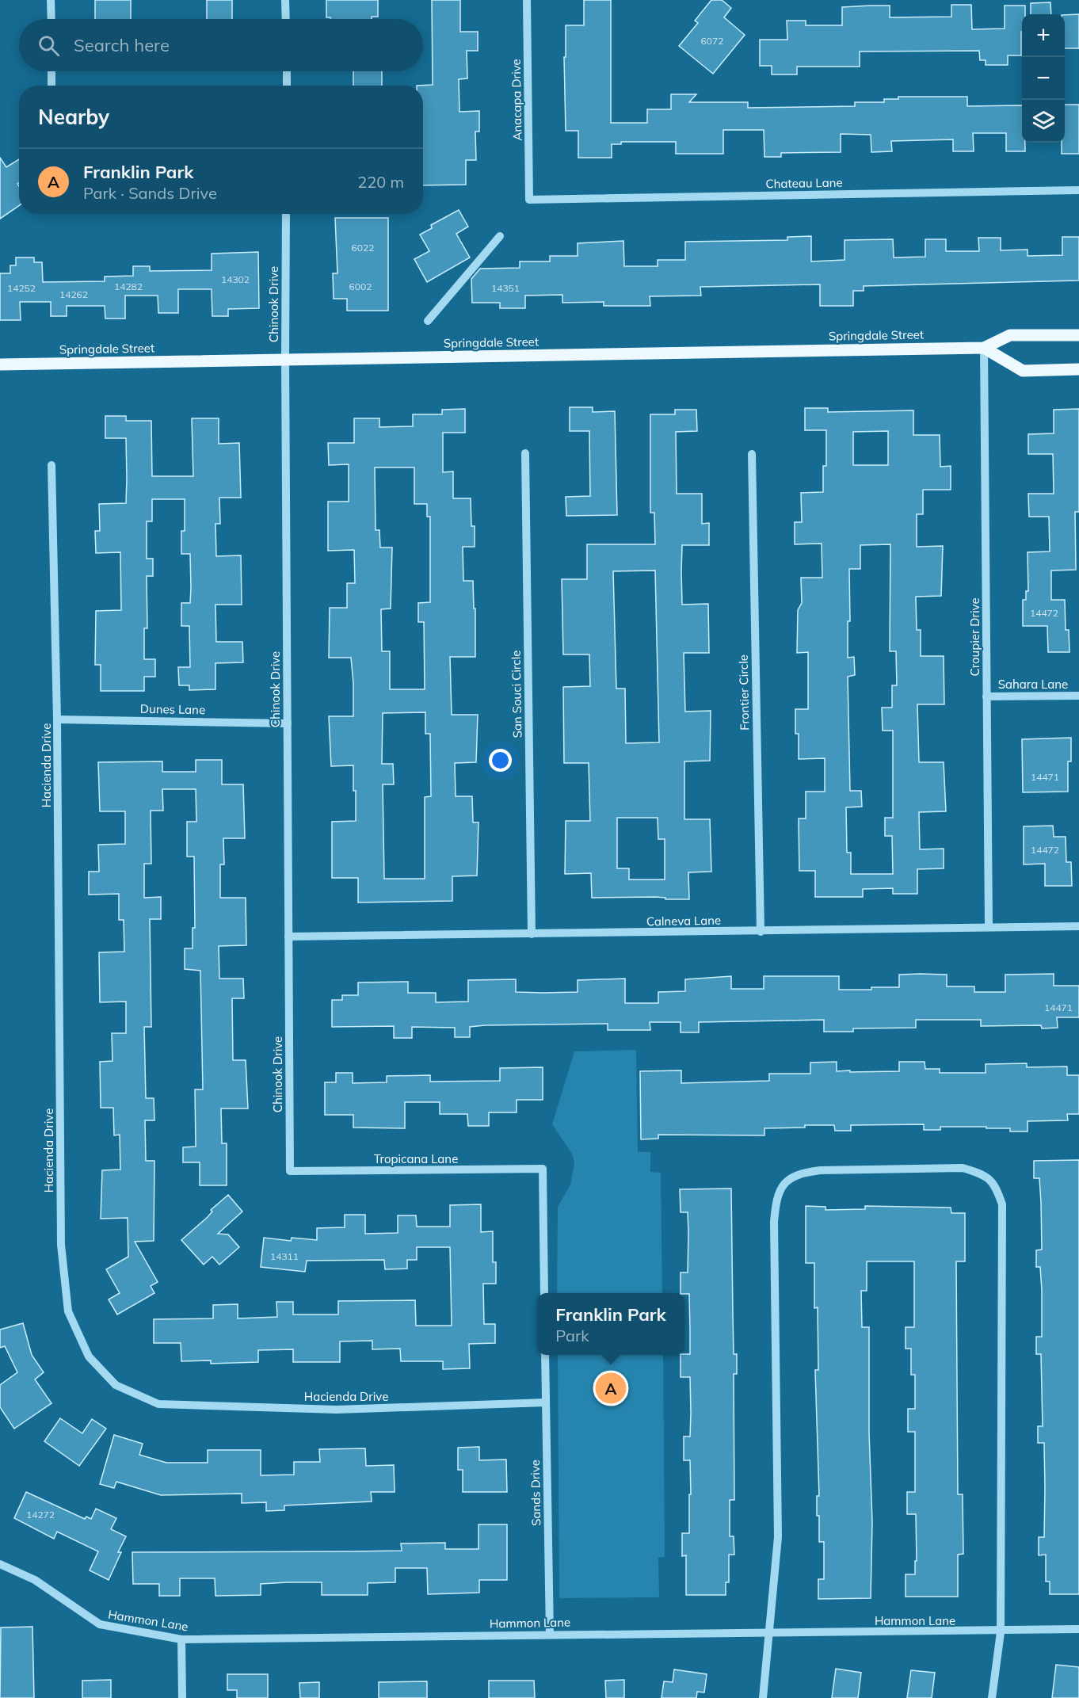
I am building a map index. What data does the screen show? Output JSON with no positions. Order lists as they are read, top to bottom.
{
  "streets": {
    "main road": ["Springdale Street"],
    "street": [
      "Anacapa Drive",
      "Chateau Lane",
      "Chinook Drive",
      "Croupier Drive",
      "Sahara Lane",
      "Frontier Circle",
      "San Souci Circle",
      "Dunes Lane",
      "Hacienda Drive",
      "Calneva Lane",
      "Tropicana Lane",
      "Sands Drive",
      "Hammon Lane"
    ]
  },
  "crossings": [
    ["Anacapa Drive", "Chateau Lane"],
    ["Chinook Drive", "Springdale Street"],
    ["Chinook Drive", "Dunes Lane"],
    ["Chinook Drive", "Calneva Lane"],
    ["Chinook Drive", "Tropicana Lane"],
    ["Springdale Street", "Croupier Drive"],
    ["Croupier Drive", "Sahara Lane"],
    ["Croupier Drive", "Calneva Lane"],
    ["Frontier Circle", "Calneva Lane"],
    ["San Souci Circle", "Calneva Lane"],
    ["Dunes Lane", "Hacienda Drive"],
    ["Hacienda Drive", "Sands Drive"],
    ["Sands Drive", "Hammon Lane"]
  ],
  "house_numbers": [
    "6072",
    "6022",
    "14302",
    "14282",
    "6002",
    "14252",
    "14351",
    "14262",
    "14472",
    "14471",
    "14472",
    "14471",
    "14311",
    "14272"
  ],
  "page": {
    "map_buttons": ["+", "−"],
    "search": "Search here",
    "heading": "Nearby",
    "list": [
      {
        "mark": "A",
        "name": "Franklin Park",
        "note": "Park · Sands Drive",
        "value": "220 m"
      }
    ],
    "popup": ["Franklin Park", "Park"],
    "pins": "A"
  }
}
